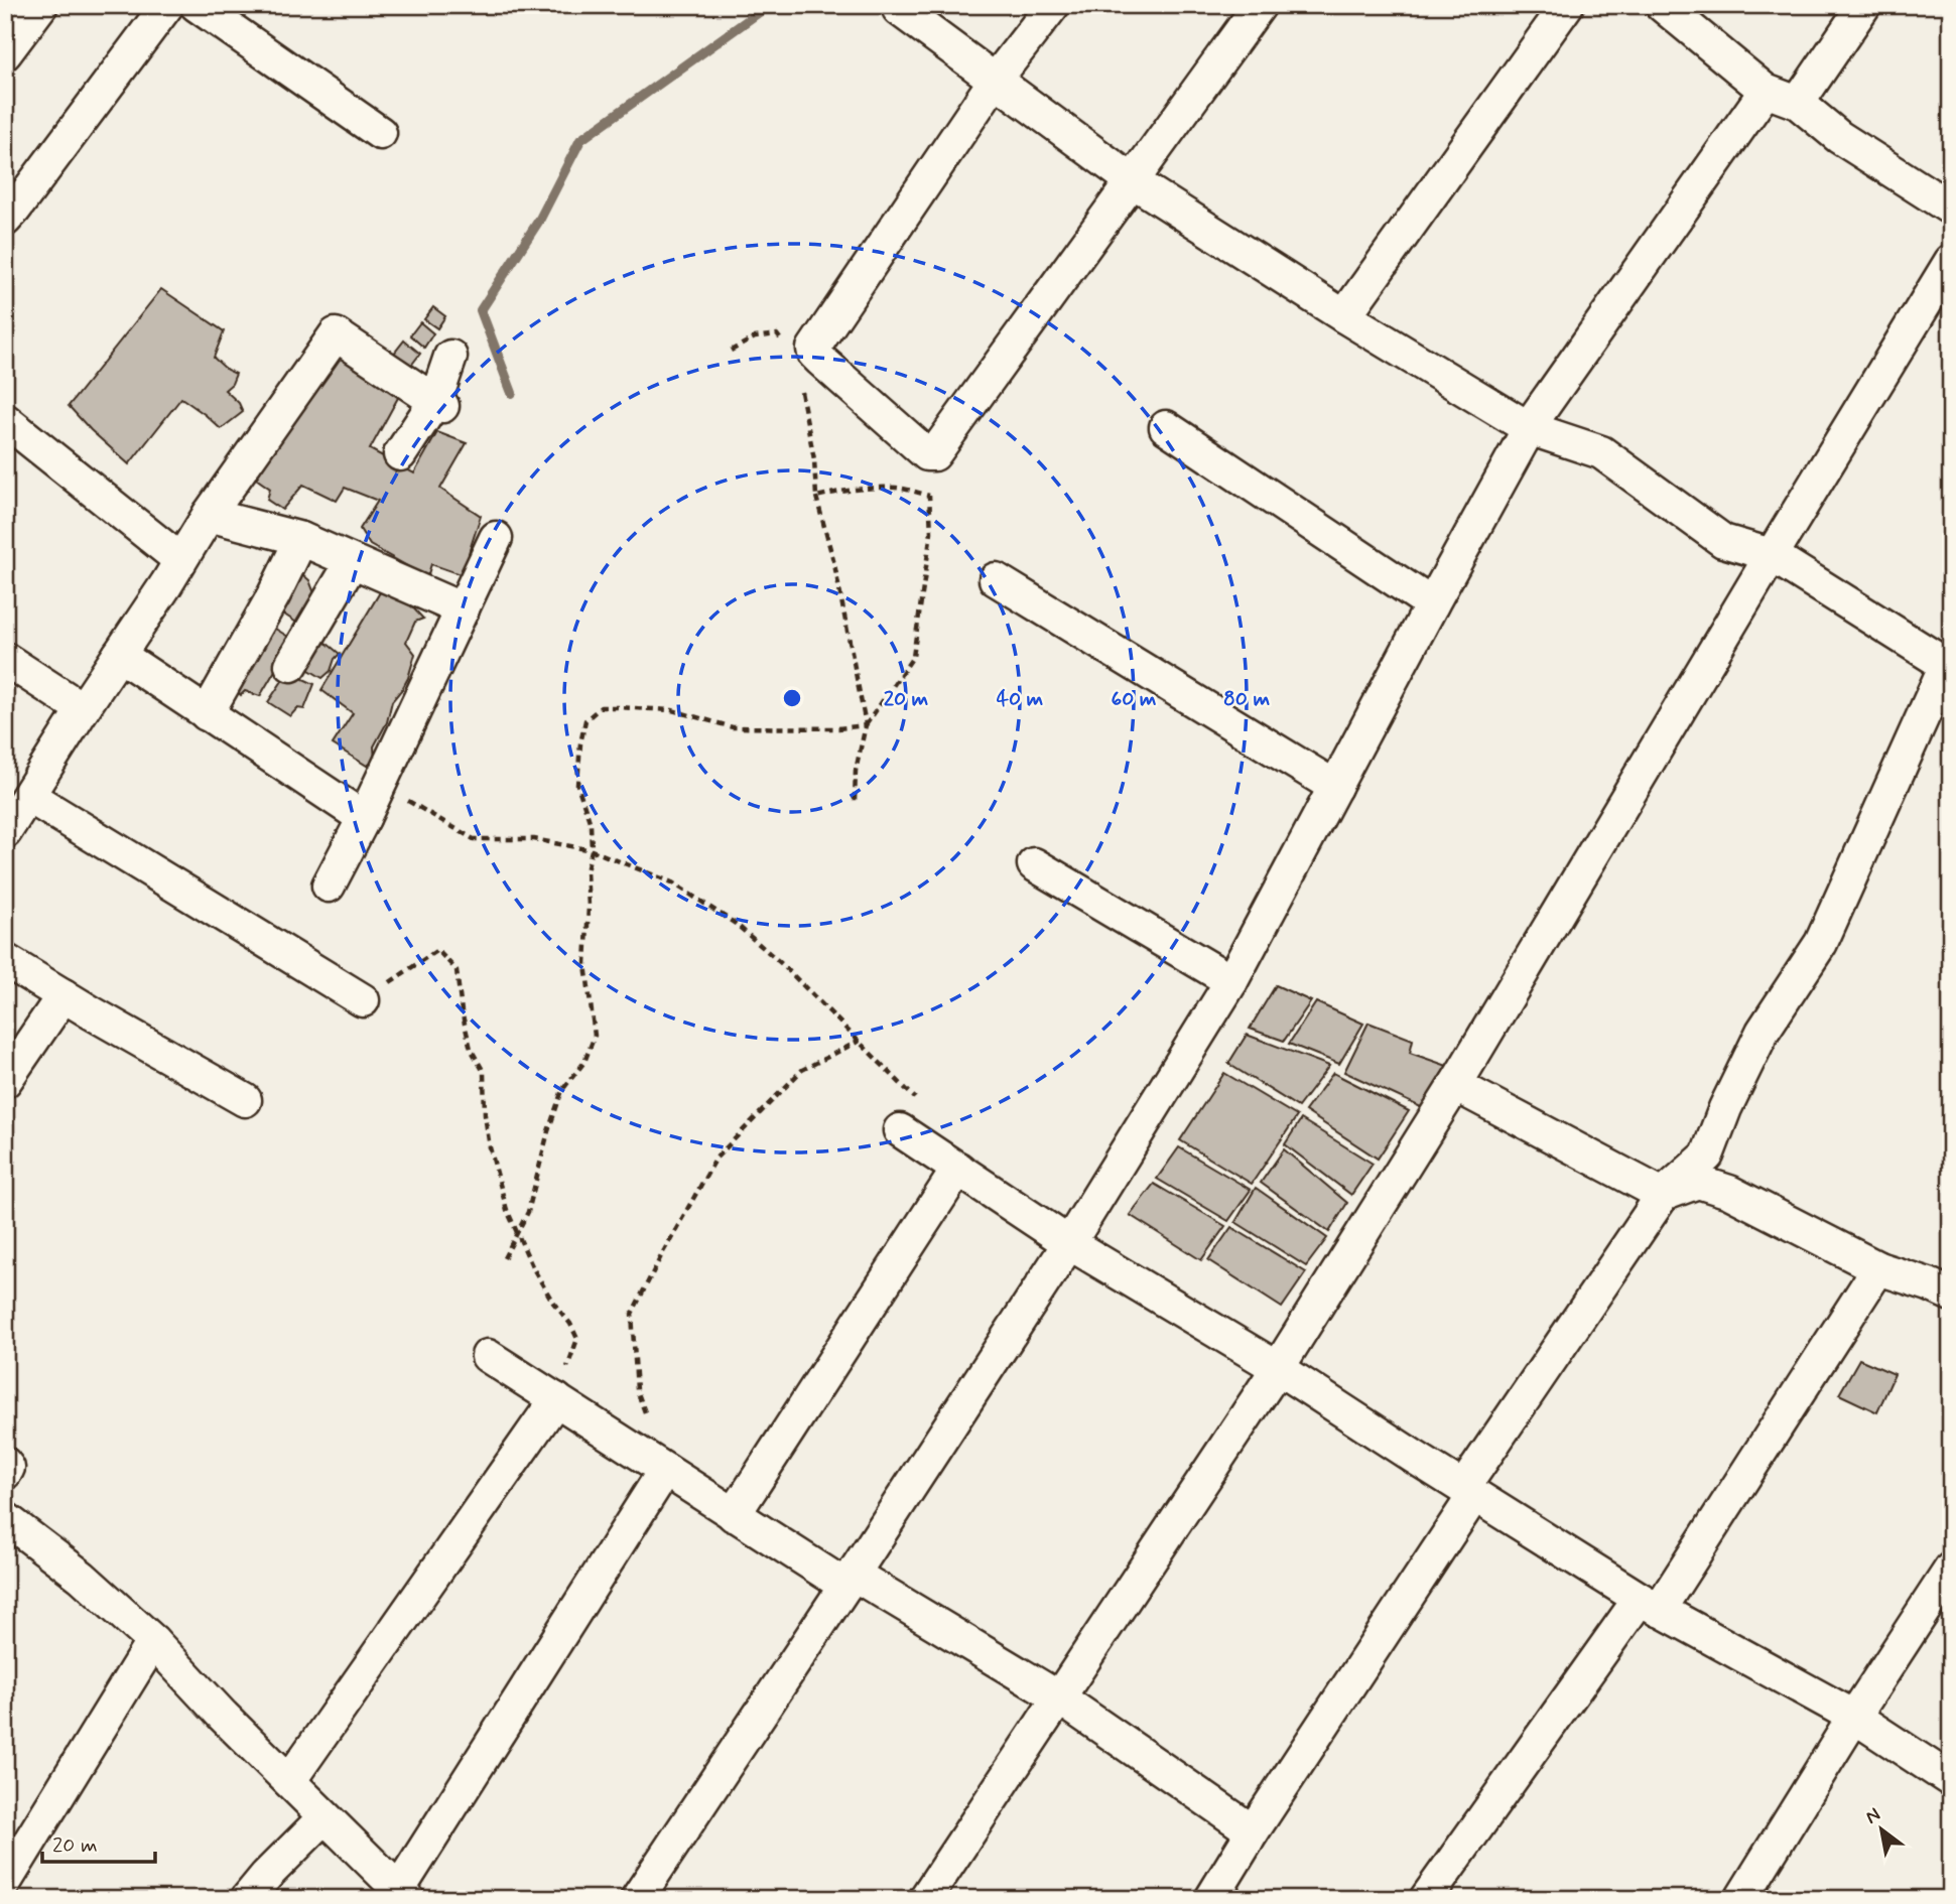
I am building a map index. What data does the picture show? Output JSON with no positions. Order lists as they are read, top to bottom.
{
  "scale_bar": "20 m",
  "north": "top left",
  "rings": [
    "20 m",
    "40 m",
    "60 m",
    "80 m"
  ]
}
